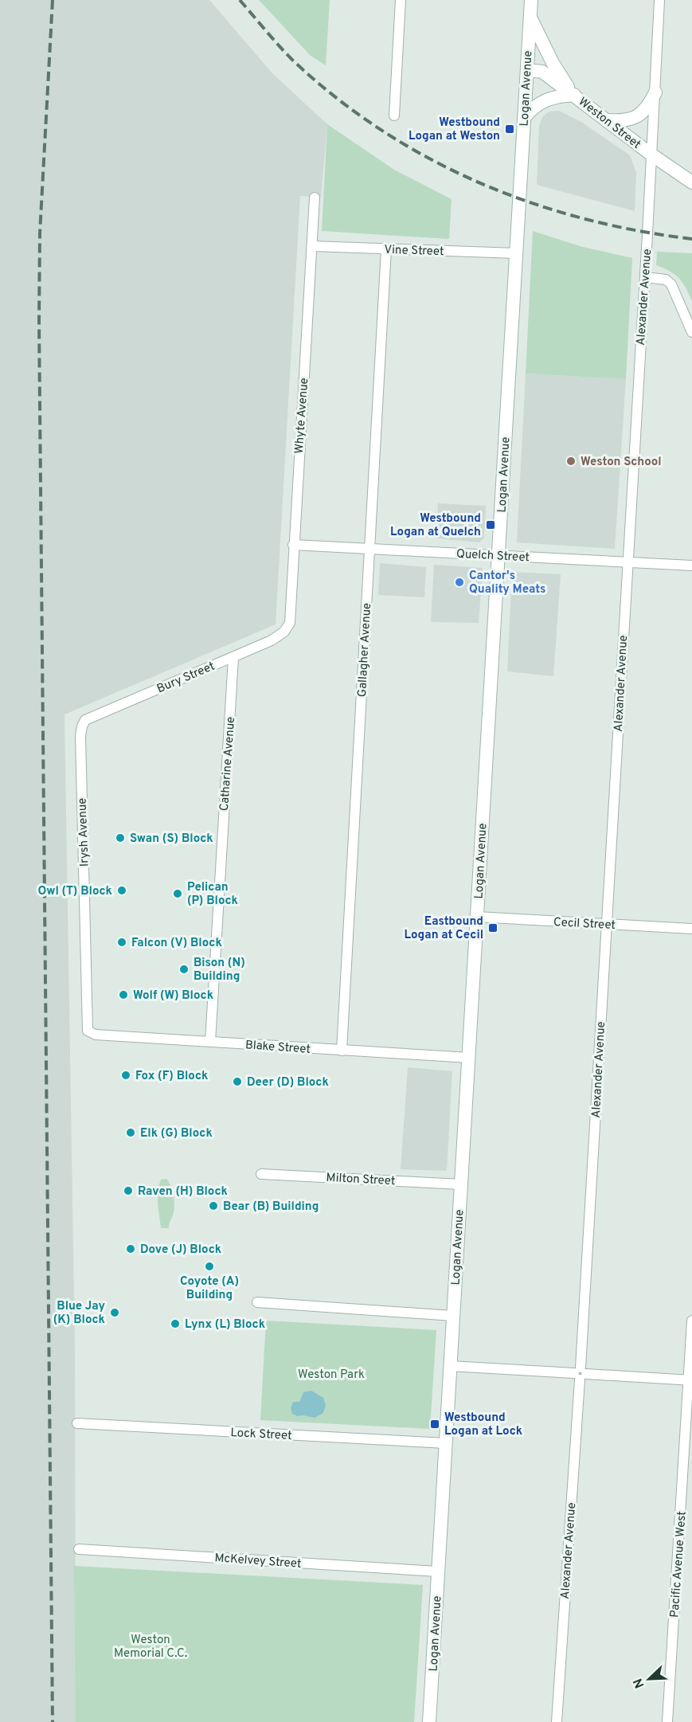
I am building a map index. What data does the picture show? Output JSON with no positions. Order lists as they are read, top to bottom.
{
  "streets": {
    "main road": ["Logan Avenue", "Weston Street"],
    "street": [
      "Vine Street",
      "Alexander Avenue",
      "Whyte Avenue",
      "Quelch Street",
      "Gallagher Avenue",
      "Bury Street",
      "Catharine Avenue",
      "Irysh Avenue",
      "Cecil Street",
      "Blake Street",
      "Milton Street",
      "Lock Street",
      "McKelvey Street",
      "Pacific Avenue West"
    ]
  },
  "crossings": [
    ["Logan Avenue", "Weston Street"],
    ["Logan Avenue", "Vine Street"],
    ["Logan Avenue", "Quelch Street"],
    ["Logan Avenue", "Cecil Street"],
    ["Logan Avenue", "Blake Street"],
    ["Logan Avenue", "Milton Street"],
    ["Logan Avenue", "Lock Street"],
    ["Logan Avenue", "McKelvey Street"],
    ["Weston Street", "Alexander Avenue"],
    ["Vine Street", "Whyte Avenue"],
    ["Vine Street", "Gallagher Avenue"],
    ["Alexander Avenue", "Quelch Street"],
    ["Alexander Avenue", "Cecil Street"],
    ["Whyte Avenue", "Quelch Street"],
    ["Whyte Avenue", "Bury Street"],
    ["Quelch Street", "Gallagher Avenue"],
    ["Gallagher Avenue", "Blake Street"],
    ["Bury Street", "Catharine Avenue"],
    ["Bury Street", "Irysh Avenue"],
    ["Catharine Avenue", "Blake Street"],
    ["Irysh Avenue", "Blake Street"]
  ],
  "parks": ["Weston Park", "Weston Memorial C.C."],
  "places": {
    "transit": [
      "Westbound Logan at Weston",
      "Westbound Logan at Quelch",
      "Eastbound Logan at Cecil",
      "Westbound Logan at Lock"
    ],
    "other": [
      "Weston School",
      "Cantor's Quality Meats",
      "Swan (S) Block",
      "Owl (T) Block",
      "Pelican (P) Block",
      "Falcon (V) Block",
      "Bison (N) Building",
      "Wolf (W) Block",
      "Fox (F) Block",
      "Deer (D) Block",
      "Elk (G) Block",
      "Raven (H) Block",
      "Bear (B) Building",
      "Dove (J) Block",
      "Coyote (A) Building",
      "Blue Jay (K) Block",
      "Lynx (L) Block"
    ]
  },
  "north": "bottom left"
}
